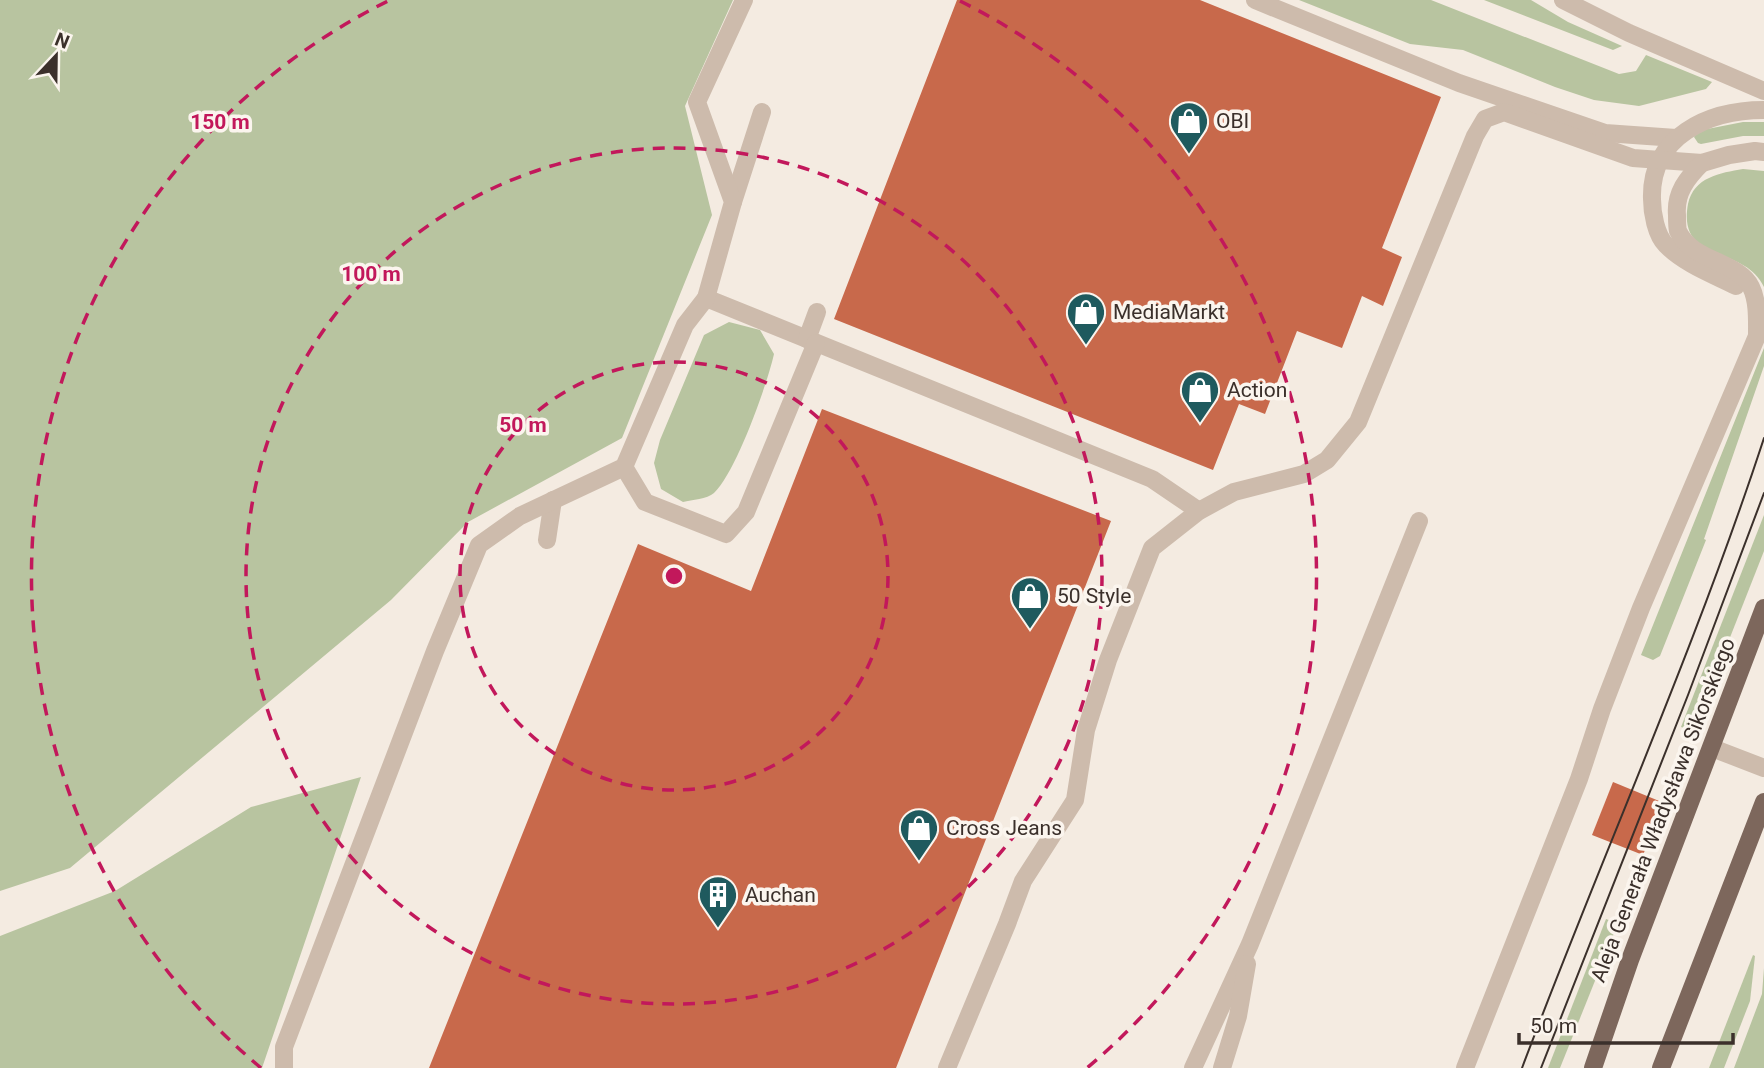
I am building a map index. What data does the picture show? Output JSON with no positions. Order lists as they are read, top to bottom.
{
  "streets": {
    "main road": ["Aleja Generała Władysława Sikorskiego"]
  },
  "places": {
    "shop": [
      "OBI",
      "MediaMarkt",
      "Action",
      "50 Style",
      "Cross Jeans"
    ],
    "building": ["Auchan"]
  },
  "scale_bar": "50 m",
  "north": "top",
  "rings": ["150 m", "100 m", "50 m"]
}
